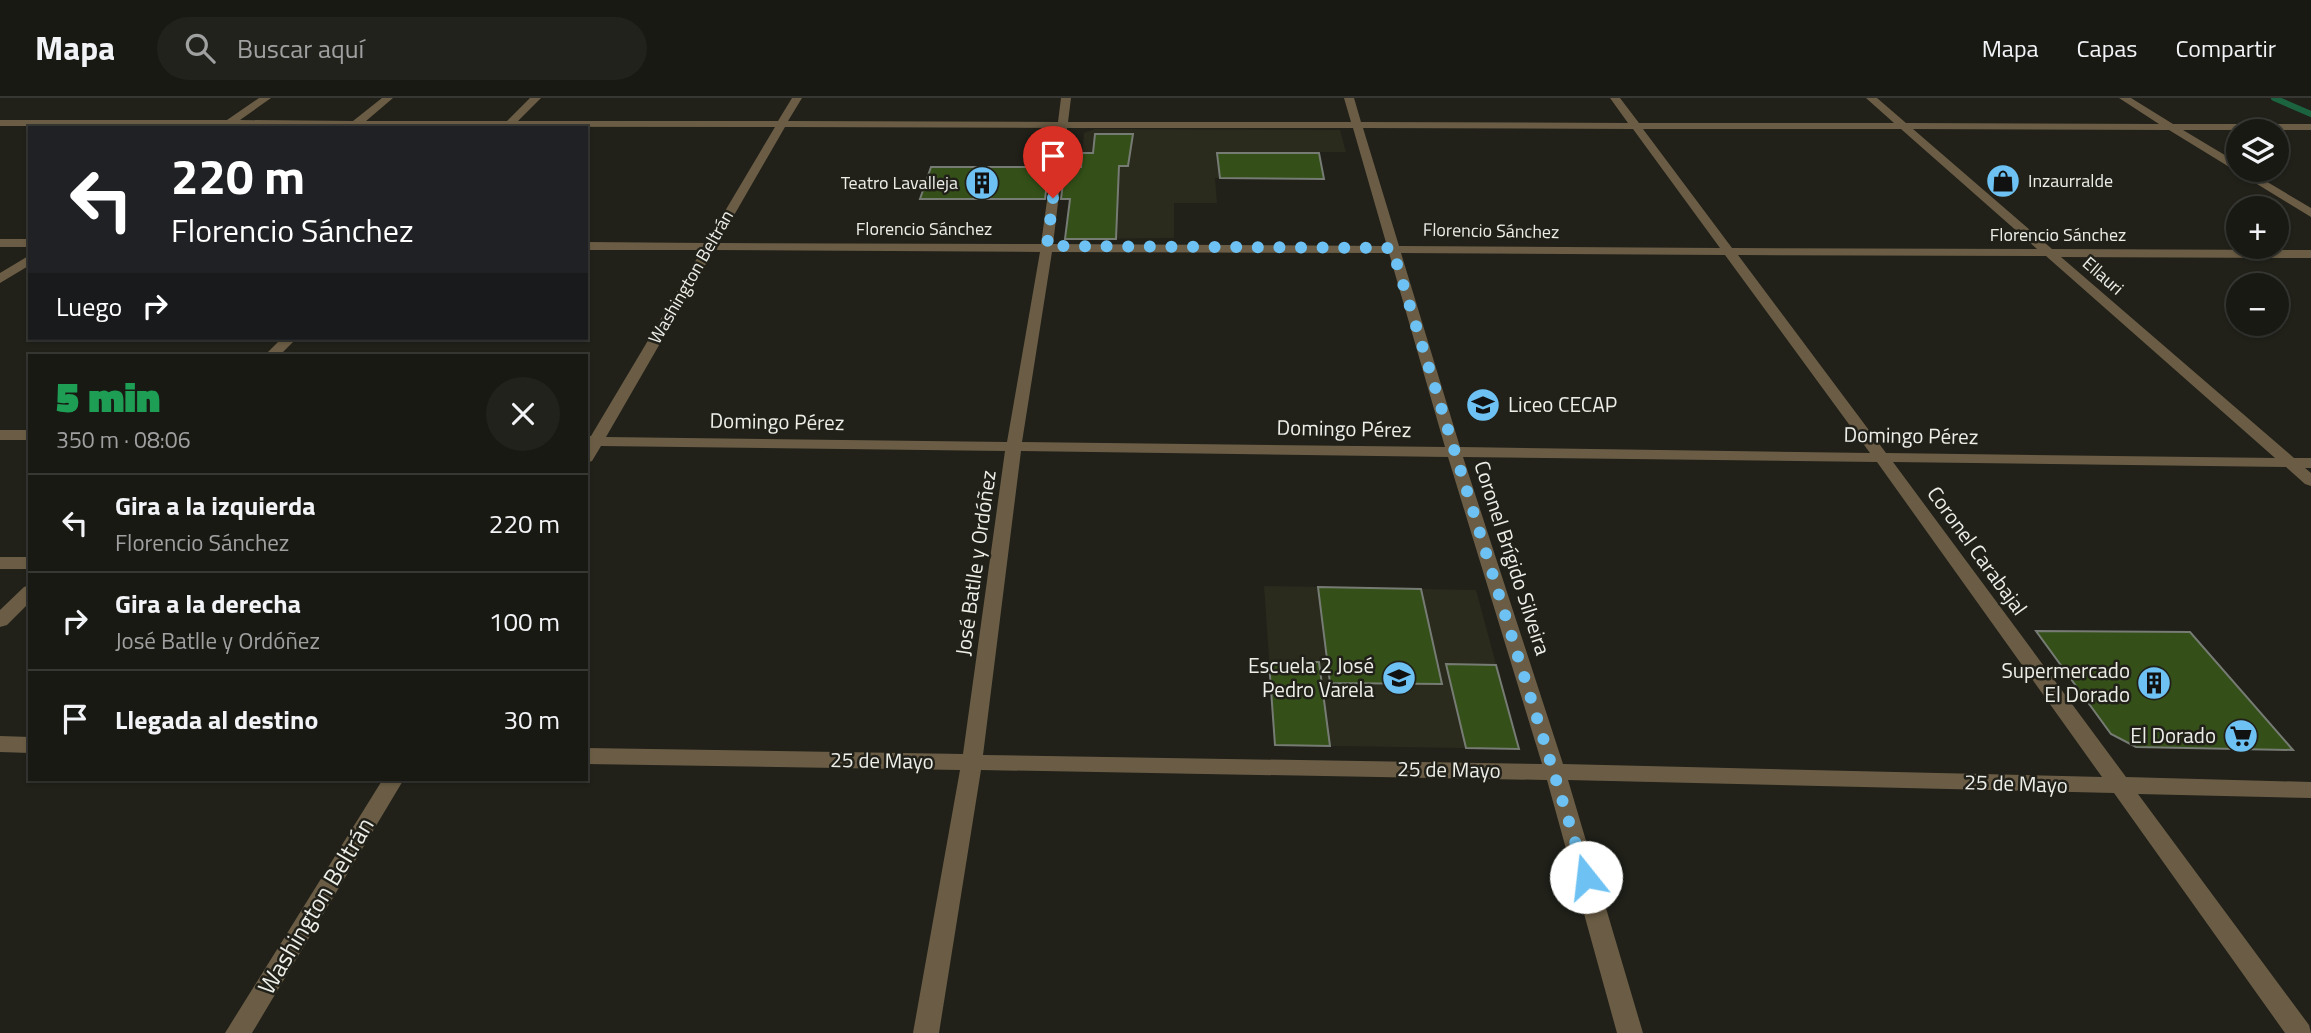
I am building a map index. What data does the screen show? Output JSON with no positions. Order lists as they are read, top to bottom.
{
  "streets": {
    "street": [
      "Florencio Sánchez",
      "Ellauri",
      "Washington Beltrán",
      "Domingo Pérez",
      "Coronel Carabajal",
      "Coronel Brígido Silveira",
      "José Batlle y Ordóñez",
      "25 de Mayo"
    ]
  },
  "crossings": [
    ["Florencio Sánchez", "Ellauri"],
    ["Florencio Sánchez", "Washington Beltrán"],
    ["Florencio Sánchez", "Coronel Carabajal"],
    ["Florencio Sánchez", "Coronel Brígido Silveira"],
    ["Florencio Sánchez", "José Batlle y Ordóñez"],
    ["Ellauri", "Domingo Pérez"],
    ["Washington Beltrán", "Domingo Pérez"],
    ["Domingo Pérez", "Coronel Carabajal"],
    ["Domingo Pérez", "Coronel Brígido Silveira"],
    ["Domingo Pérez", "José Batlle y Ordóñez"],
    ["Coronel Carabajal", "25 de Mayo"],
    ["Coronel Brígido Silveira", "25 de Mayo"],
    ["José Batlle y Ordóñez", "25 de Mayo"]
  ],
  "places": {
    "shop": ["Inzaurralde"],
    "building": ["Teatro Lavalleja", "Supermercado El Dorado"],
    "school or university": ["Liceo CECAP", "Escuela 2 José Pedro Varela"],
    "supermarket": ["El Dorado"]
  },
  "page": {
    "header": "Mapa",
    "search": "Buscar aquí",
    "nav": ["Mapa", "Capas", "Compartir"],
    "map_buttons": ["+", "−"],
    "turn": ["220 m", "Florencio Sánchez"],
    "then": "Luego",
    "heading": ["5 min", "350 m · 08:06"],
    "list": [
      {
        "name": "Gira a la izquierda",
        "note": "Florencio Sánchez",
        "value": "220 m"
      },
      {
        "name": "Gira a la derecha",
        "note": "José Batlle y Ordóñez",
        "value": "100 m"
      },
      {
        "name": "Llegada al destino",
        "value": "30 m"
      }
    ]
  }
}
